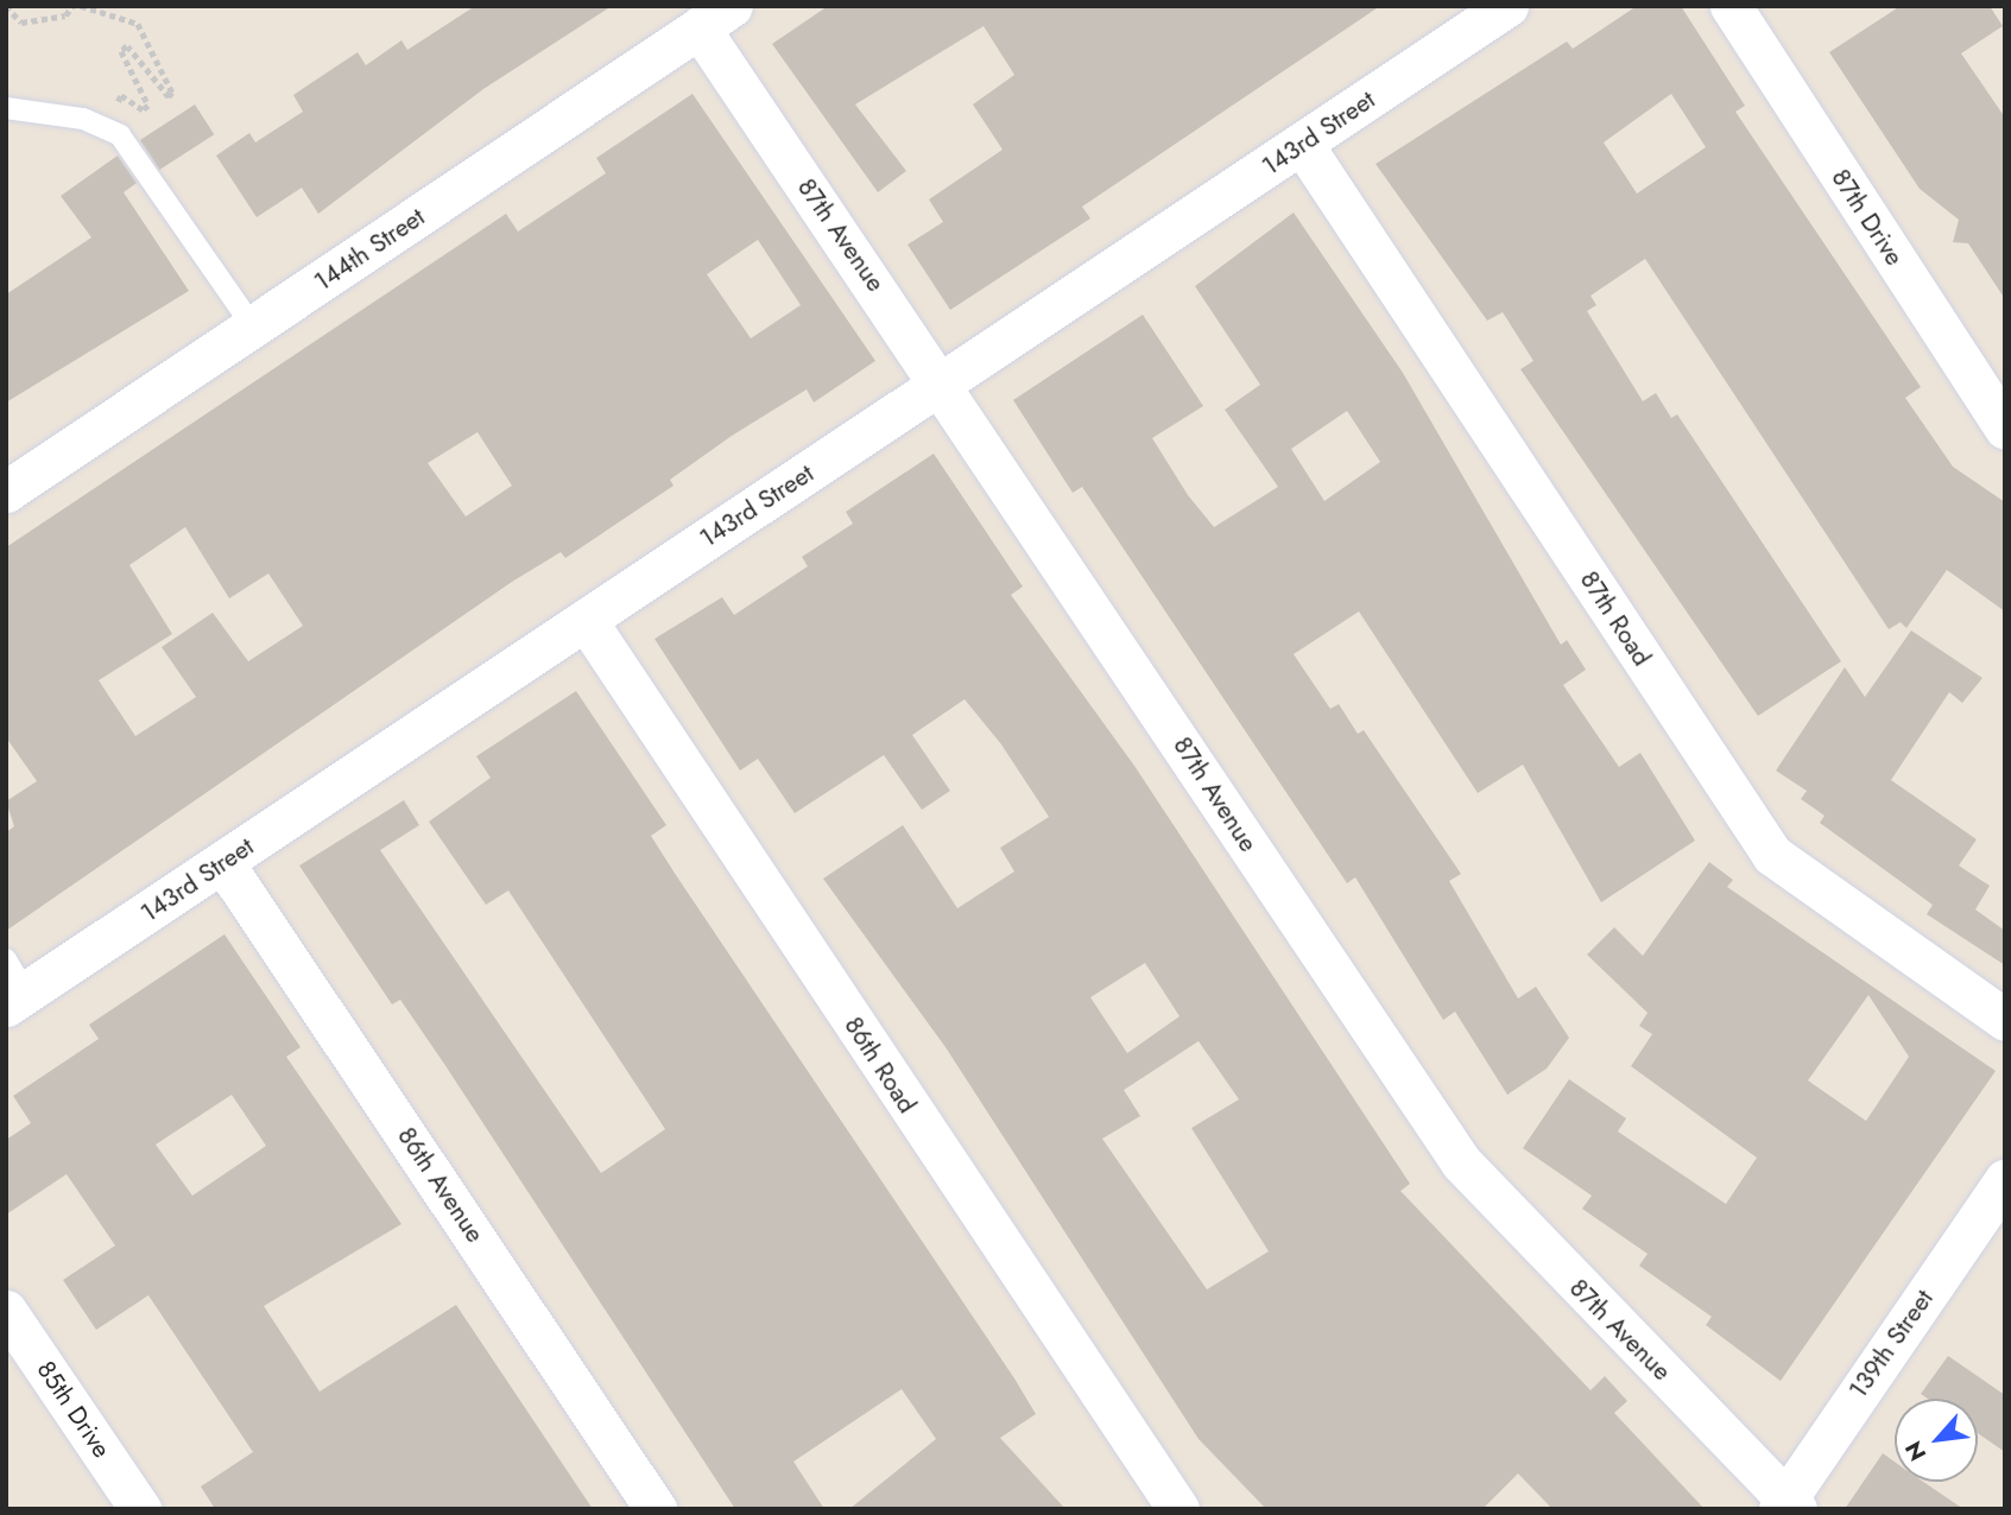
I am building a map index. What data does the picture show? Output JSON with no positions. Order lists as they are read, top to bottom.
{
  "streets": {
    "street": [
      "143rd Street",
      "87th Drive",
      "87th Avenue",
      "144th Street",
      "87th Road",
      "86th Road",
      "86th Avenue",
      "139th Street",
      "85th Drive"
    ]
  },
  "crossings": [
    ["143rd Street", "87th Avenue"],
    ["143rd Street", "87th Road"],
    ["143rd Street", "86th Road"],
    ["143rd Street", "86th Avenue"],
    ["87th Avenue", "144th Street"],
    ["87th Avenue", "139th Street"]
  ],
  "north": "bottom left"
}
